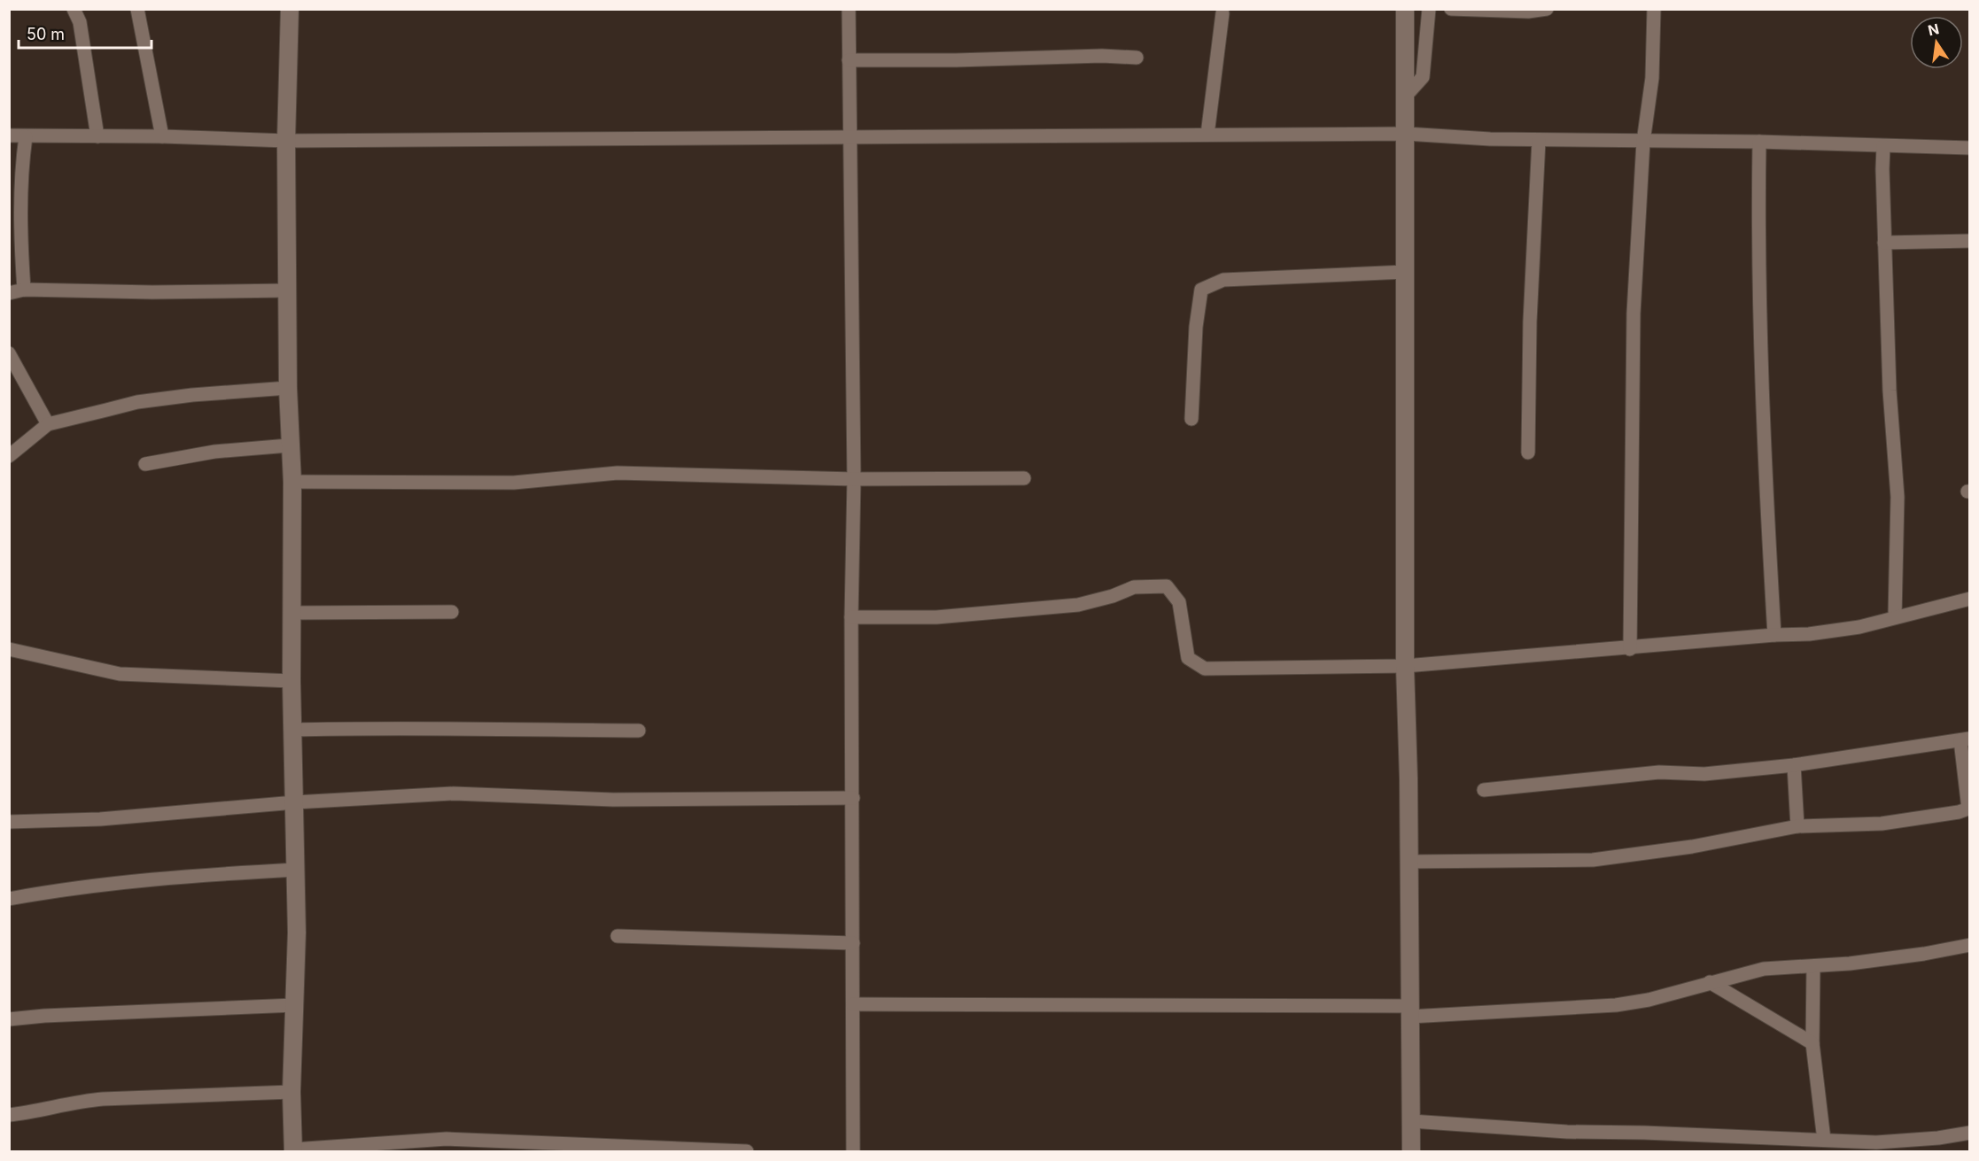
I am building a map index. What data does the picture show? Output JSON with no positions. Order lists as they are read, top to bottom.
{
  "scale_bar": "50 m",
  "north": "top"
}
